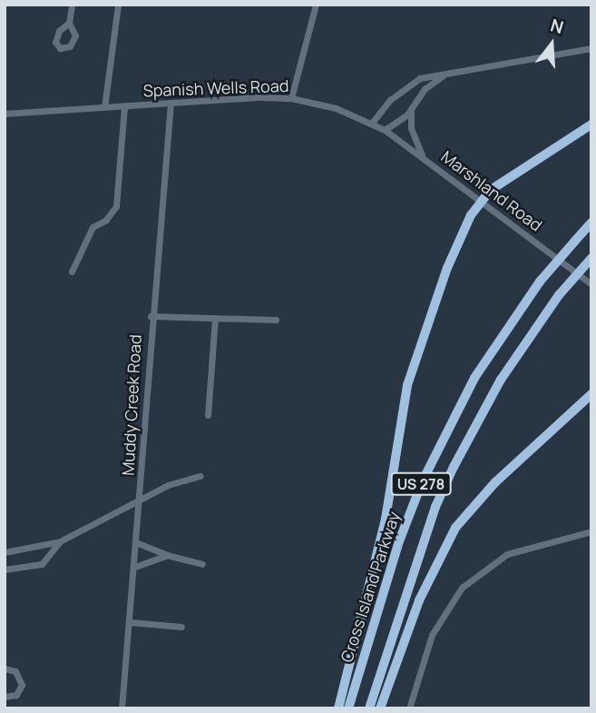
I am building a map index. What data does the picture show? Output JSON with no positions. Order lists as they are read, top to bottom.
{
  "streets": {
    "highway": ["US 278", "Cross Island Parkway"],
    "street": ["Spanish Wells Road", "Marshland Road", "Muddy Creek Road"]
  },
  "crossings": [
    ["Spanish Wells Road", "Marshland Road"],
    ["Spanish Wells Road", "Muddy Creek Road"]
  ],
  "north": "top"
}
